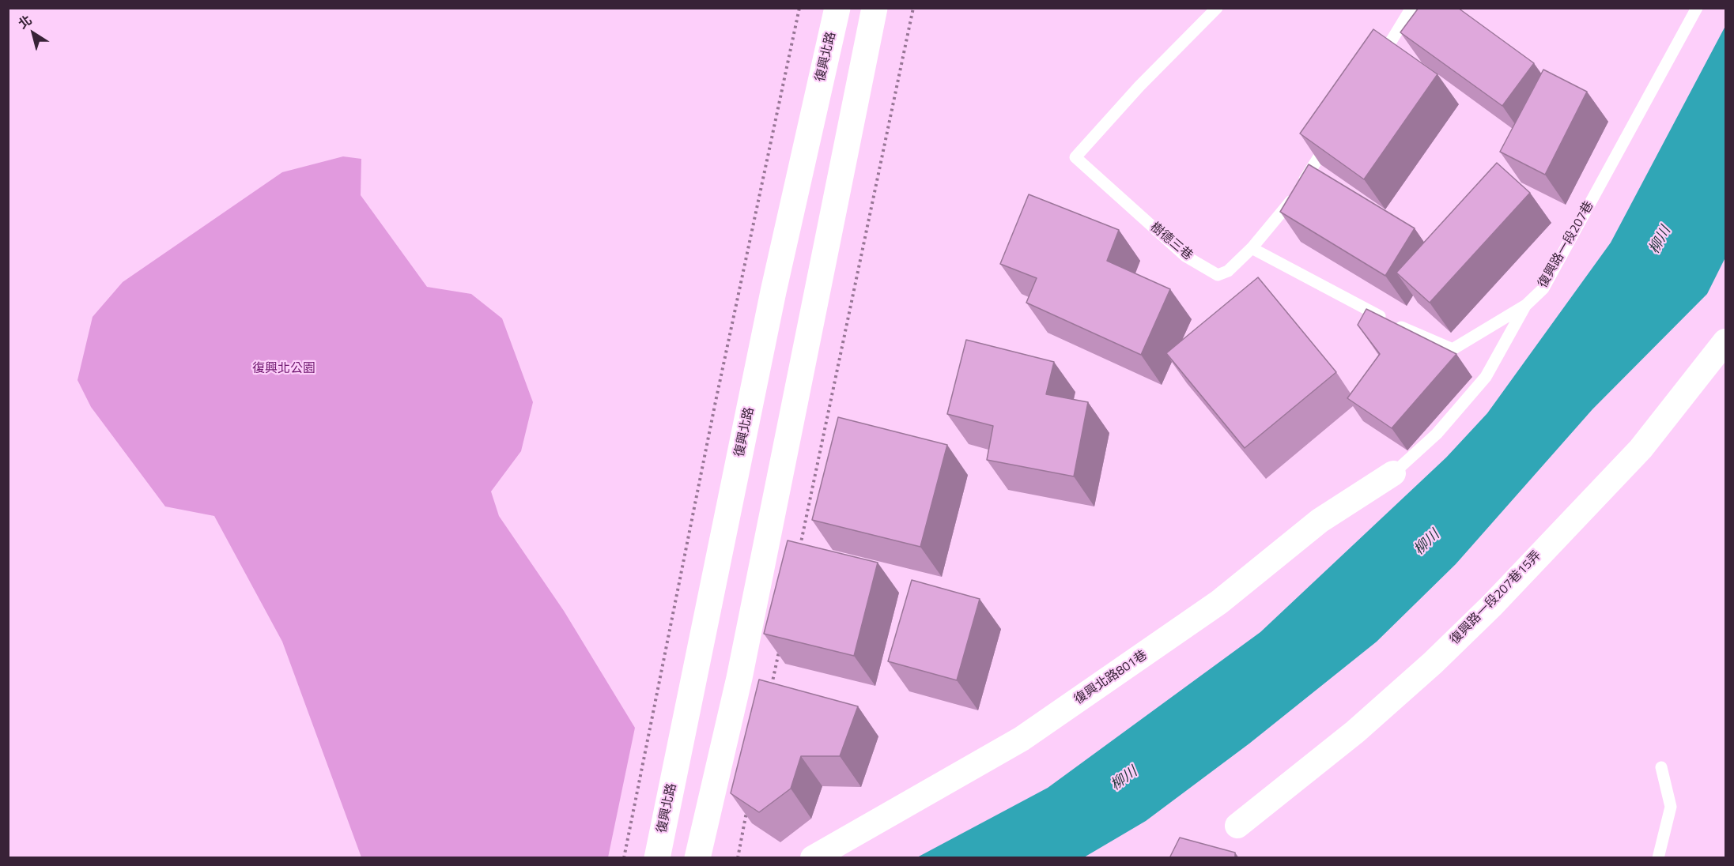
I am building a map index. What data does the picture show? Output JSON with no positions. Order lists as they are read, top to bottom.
{
  "streets": {
    "street": ["復興北路", "復興路一段207巷15弄", "復興北路801巷"],
    "lane": ["樹德三巷", "復興路一段207巷"]
  },
  "crossings": [
    ["樹德三巷", "復興路一段207巷"]
  ],
  "water": ["柳川"],
  "parks": ["復興北公園"],
  "north": "top left"
}
